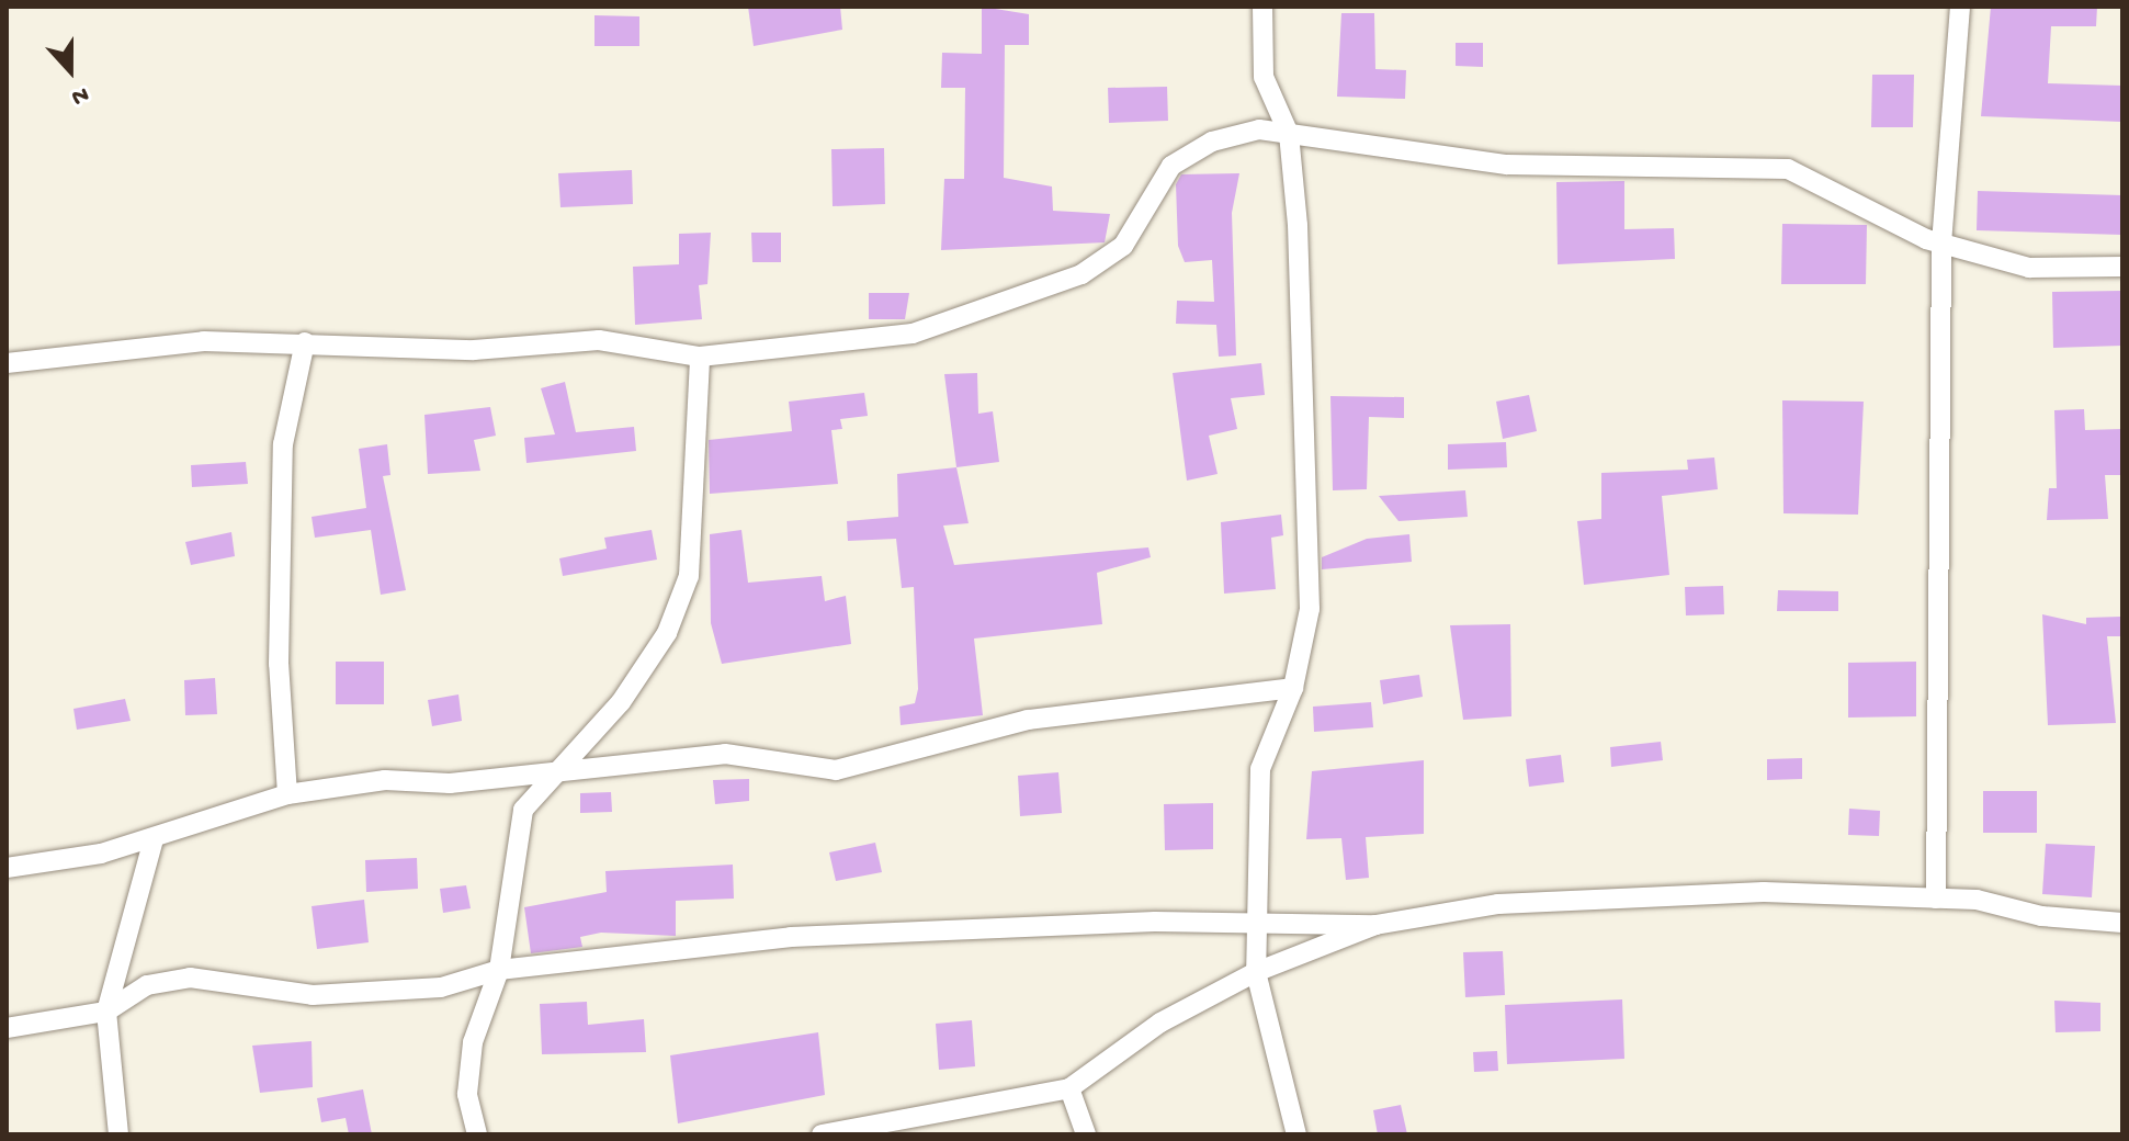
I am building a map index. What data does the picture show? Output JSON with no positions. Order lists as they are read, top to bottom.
{
  "north": "bottom"
}
